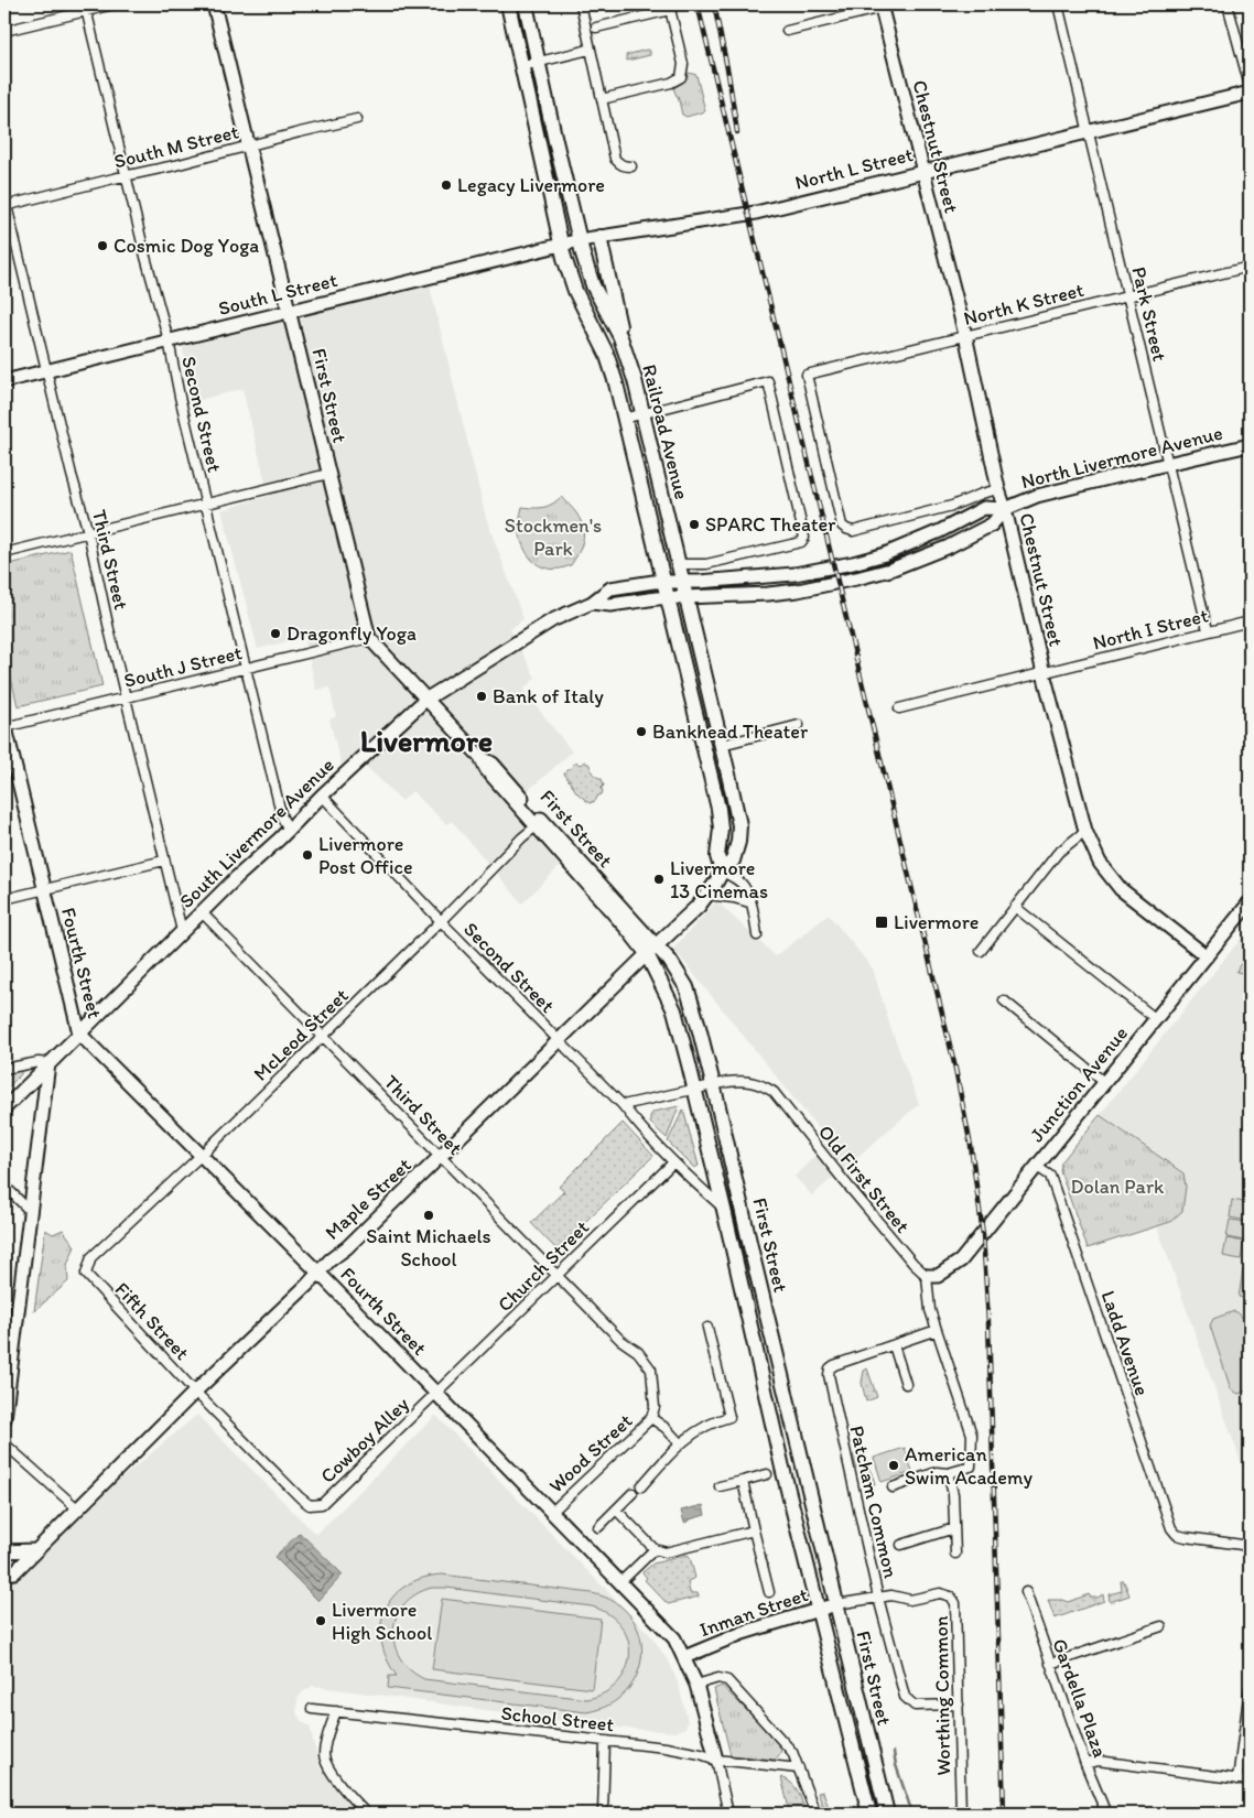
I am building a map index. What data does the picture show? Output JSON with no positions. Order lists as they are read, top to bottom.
{
  "streets": {
    "main road": ["First Street", "Railroad Avenue", "Maple Street"],
    "street": [
      "South M Street",
      "Chestnut Street",
      "North L Street",
      "South L Street",
      "North K Street",
      "Park Street",
      "Second Street",
      "North Livermore Avenue",
      "Third Street",
      "North I Street",
      "South J Street",
      "South Livermore Avenue",
      "Fourth Street",
      "McLeod Street",
      "Junction Avenue",
      "Old First Street",
      "Church Street",
      "Fifth Street",
      "Ladd Avenue",
      "Cowboy Alley",
      "Wood Street",
      "Patcham Common",
      "Inman Street",
      "Worthing Common",
      "Gardella Plaza",
      "School Street"
    ]
  },
  "crossings": [
    ["South M Street", "First Street"],
    ["South M Street", "Second Street"],
    ["South M Street", "Third Street"],
    ["Chestnut Street", "North L Street"],
    ["Chestnut Street", "North K Street"],
    ["Chestnut Street", "North Livermore Avenue"],
    ["Chestnut Street", "North I Street"],
    ["Chestnut Street", "Junction Avenue"],
    ["North L Street", "South L Street"],
    ["North L Street", "Park Street"],
    ["North L Street", "Railroad Avenue"],
    ["South L Street", "First Street"],
    ["South L Street", "Second Street"],
    ["South L Street", "Railroad Avenue"],
    ["South L Street", "Third Street"],
    ["North K Street", "Park Street"],
    ["North K Street", "North Livermore Avenue"],
    ["Park Street", "North Livermore Avenue"],
    ["Park Street", "North I Street"],
    ["First Street", "Second Street"],
    ["First Street", "South J Street"],
    ["First Street", "South Livermore Avenue"],
    ["First Street", "McLeod Street"],
    ["First Street", "Old First Street"],
    ["First Street", "Maple Street"],
    ["First Street", "Inman Street"],
    ["First Street", "Worthing Common"],
    ["Second Street", "South J Street"],
    ["Second Street", "South Livermore Avenue"],
    ["Second Street", "McLeod Street"],
    ["Second Street", "Old First Street"],
    ["Second Street", "Maple Street"],
    ["Second Street", "Church Street"],
    ["Railroad Avenue", "North Livermore Avenue"],
    ["Railroad Avenue", "South Livermore Avenue"],
    ["Railroad Avenue", "Maple Street"],
    ["North Livermore Avenue", "South Livermore Avenue"],
    ["Third Street", "South J Street"],
    ["Third Street", "South Livermore Avenue"],
    ["Third Street", "McLeod Street"],
    ["Third Street", "Maple Street"],
    ["Third Street", "Church Street"],
    ["Third Street", "Wood Street"],
    ["South J Street", "Fourth Street"],
    ["South Livermore Avenue", "Fourth Street"],
    ["Fourth Street", "McLeod Street"],
    ["Fourth Street", "Maple Street"],
    ["Fourth Street", "Church Street"],
    ["Fourth Street", "Cowboy Alley"],
    ["Fourth Street", "Wood Street"],
    ["Fourth Street", "Inman Street"],
    ["Fourth Street", "School Street"],
    ["McLeod Street", "Fifth Street"],
    ["Junction Avenue", "Old First Street"],
    ["Junction Avenue", "Ladd Avenue"],
    ["Maple Street", "Fifth Street"],
    ["Maple Street", "Cowboy Alley"],
    ["Church Street", "Cowboy Alley"],
    ["Fifth Street", "Cowboy Alley"],
    ["Patcham Common", "Worthing Common"],
    ["Inman Street", "Worthing Common"]
  ],
  "districts": ["Livermore"],
  "parks": ["Stockmen's Park", "Dolan Park"],
  "places": {
    "other": [
      "Legacy Livermore",
      "Cosmic Dog Yoga",
      "SPARC Theater",
      "Dragonfly Yoga",
      "Bank of Italy",
      "Bankhead Theater",
      "Livermore Post Office",
      "Livermore 13 Cinemas",
      "Saint Michaels School",
      "American Swim Academy",
      "Livermore High School"
    ],
    "transit": ["Livermore"]
  }
}
